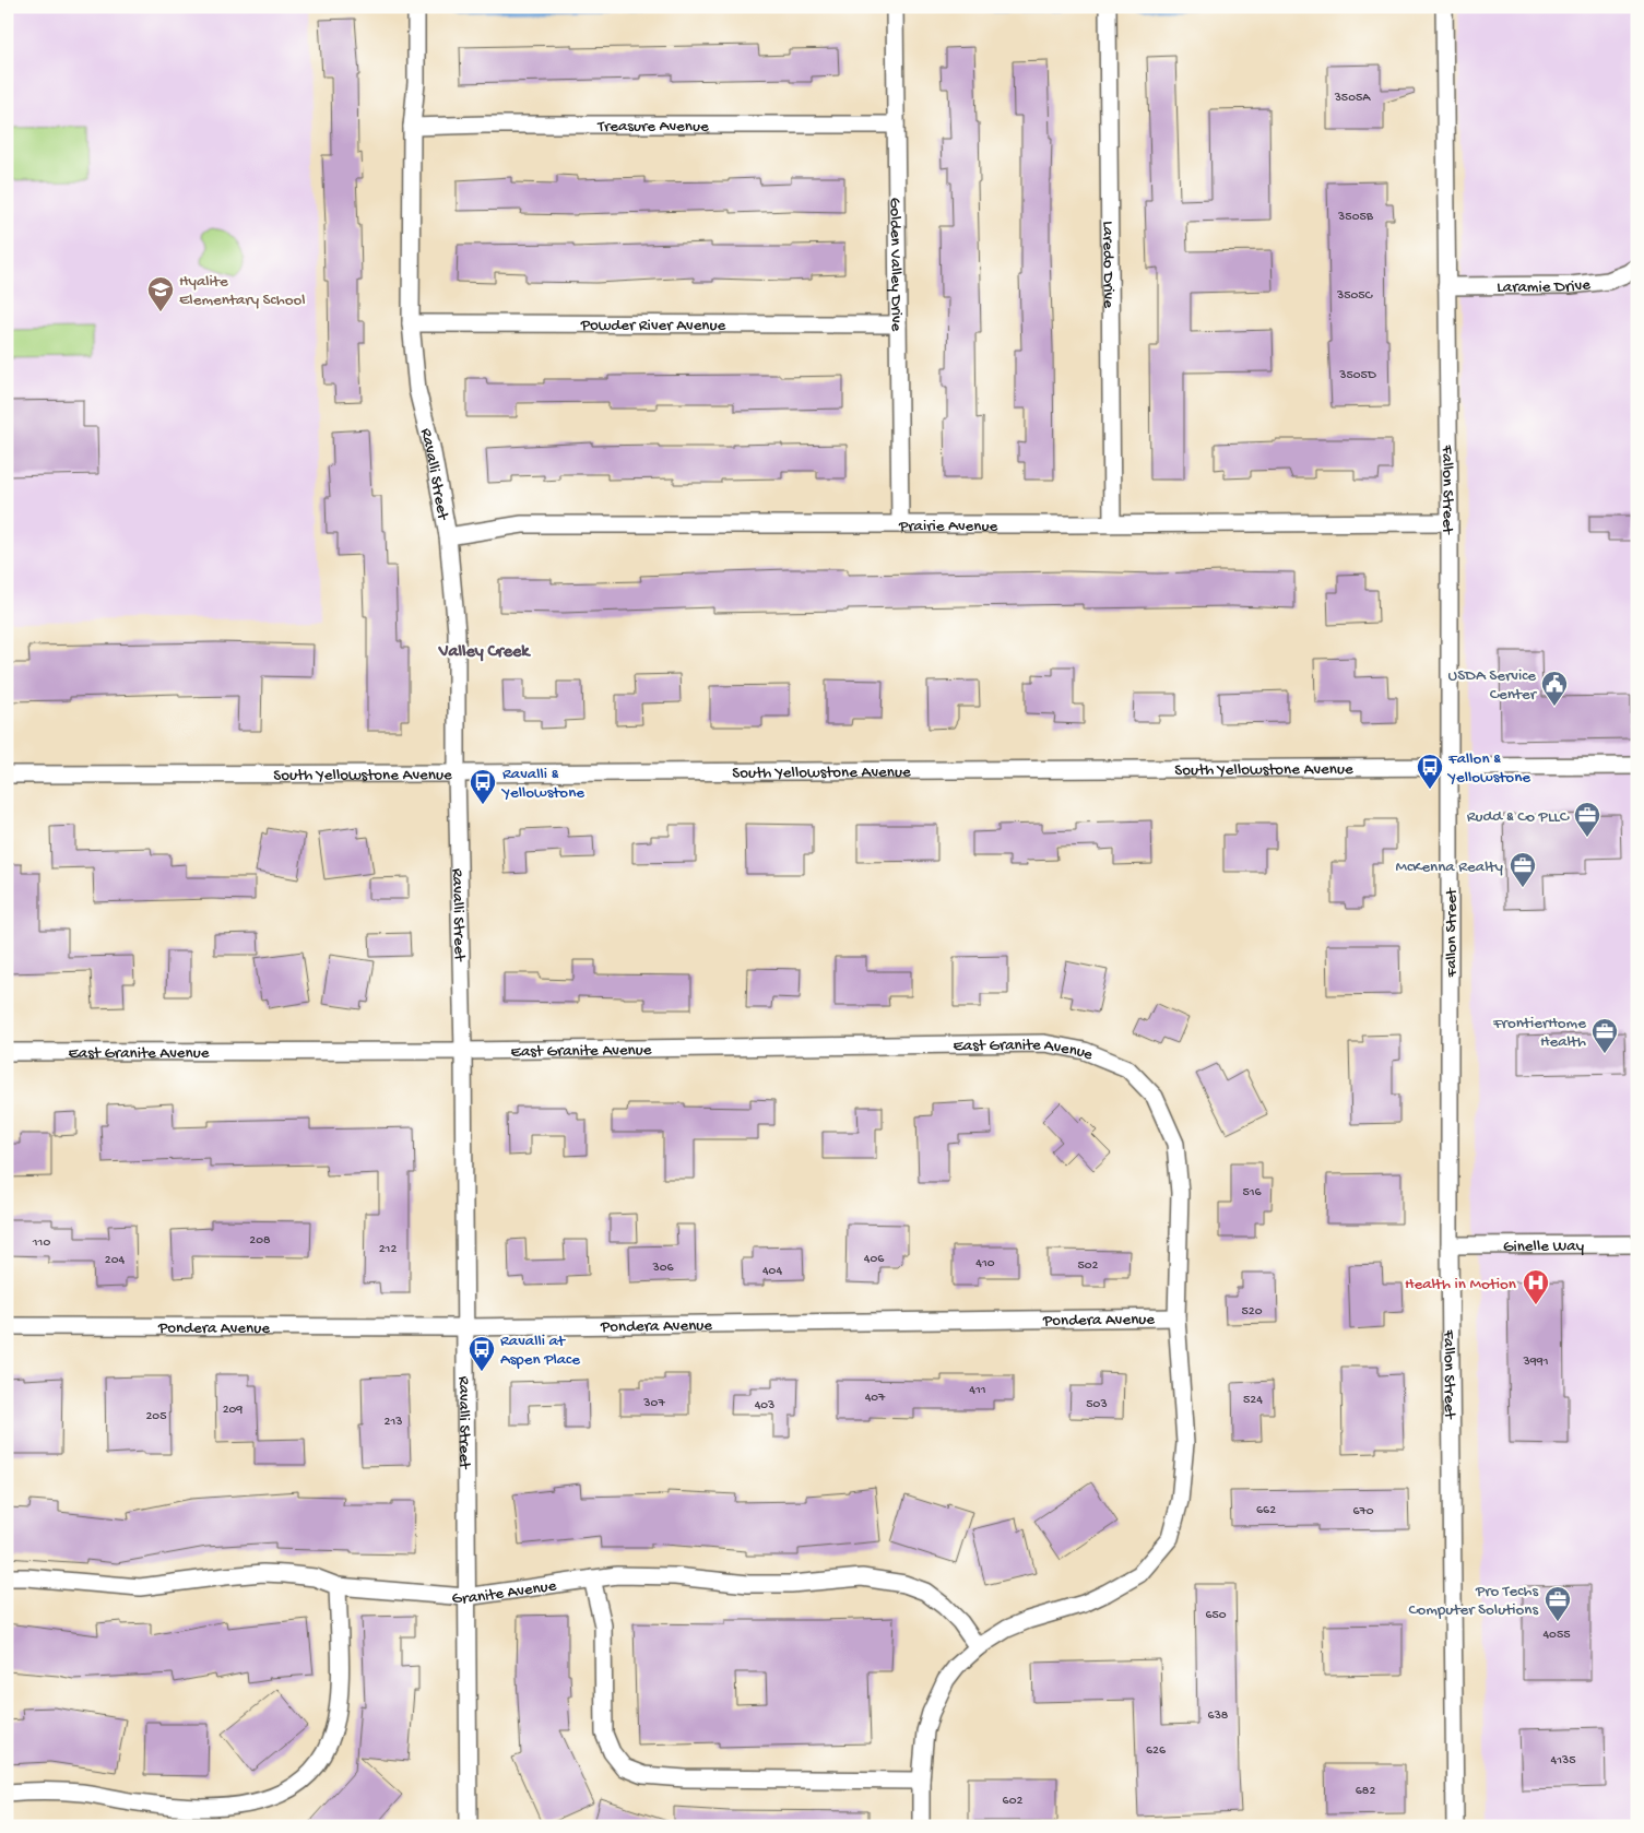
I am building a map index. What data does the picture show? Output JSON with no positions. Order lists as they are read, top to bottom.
{
  "streets": {
    "street": [
      "Treasure Avenue",
      "Golden Valley Drive",
      "Laredo Drive",
      "Laramie Drive",
      "Powder River Avenue",
      "Ravalli Street",
      "Fallon Street",
      "Prairie Avenue",
      "South Yellowstone Avenue",
      "East Granite Avenue",
      "Ginelle Way",
      "Pondera Avenue",
      "Granite Avenue"
    ]
  },
  "crossings": [
    ["Treasure Avenue", "Golden Valley Drive"],
    ["Treasure Avenue", "Ravalli Street"],
    ["Golden Valley Drive", "Powder River Avenue"],
    ["Golden Valley Drive", "Prairie Avenue"],
    ["Laredo Drive", "Prairie Avenue"],
    ["Laramie Drive", "Fallon Street"],
    ["Powder River Avenue", "Ravalli Street"],
    ["Ravalli Street", "Prairie Avenue"],
    ["Ravalli Street", "South Yellowstone Avenue"],
    ["Ravalli Street", "East Granite Avenue"],
    ["Ravalli Street", "Pondera Avenue"],
    ["Ravalli Street", "Granite Avenue"],
    ["Fallon Street", "Prairie Avenue"],
    ["Fallon Street", "South Yellowstone Avenue"],
    ["Fallon Street", "Ginelle Way"],
    ["East Granite Avenue", "Pondera Avenue"],
    ["East Granite Avenue", "Granite Avenue"]
  ],
  "districts": ["Valley Creek"],
  "places": {
    "school or university": ["Hyalite Elementary School"],
    "public building": ["USDA Service Center"],
    "bus stop": ["Fallon & Yellowstone", "Ravalli & Yellowstone", "Ravalli at Aspen Place"],
    "office": [
      "Rudd & Co PLLC",
      "McKenna Realty",
      "FrontierHome Health",
      "Pro Techs Computer Solutions"
    ],
    "hospital": ["Health in Motion"]
  },
  "house_numbers": [
    "3505A",
    "3505B",
    "3505C",
    "3505D",
    "516",
    "208",
    "110",
    "212",
    "406",
    "204",
    "410",
    "502",
    "306",
    "404",
    "520",
    "3991",
    "411",
    "407",
    "524",
    "307",
    "503",
    "403",
    "209",
    "205",
    "213",
    "662",
    "670",
    "650",
    "4055",
    "638",
    "626",
    "4135",
    "682",
    "602"
  ]
}
